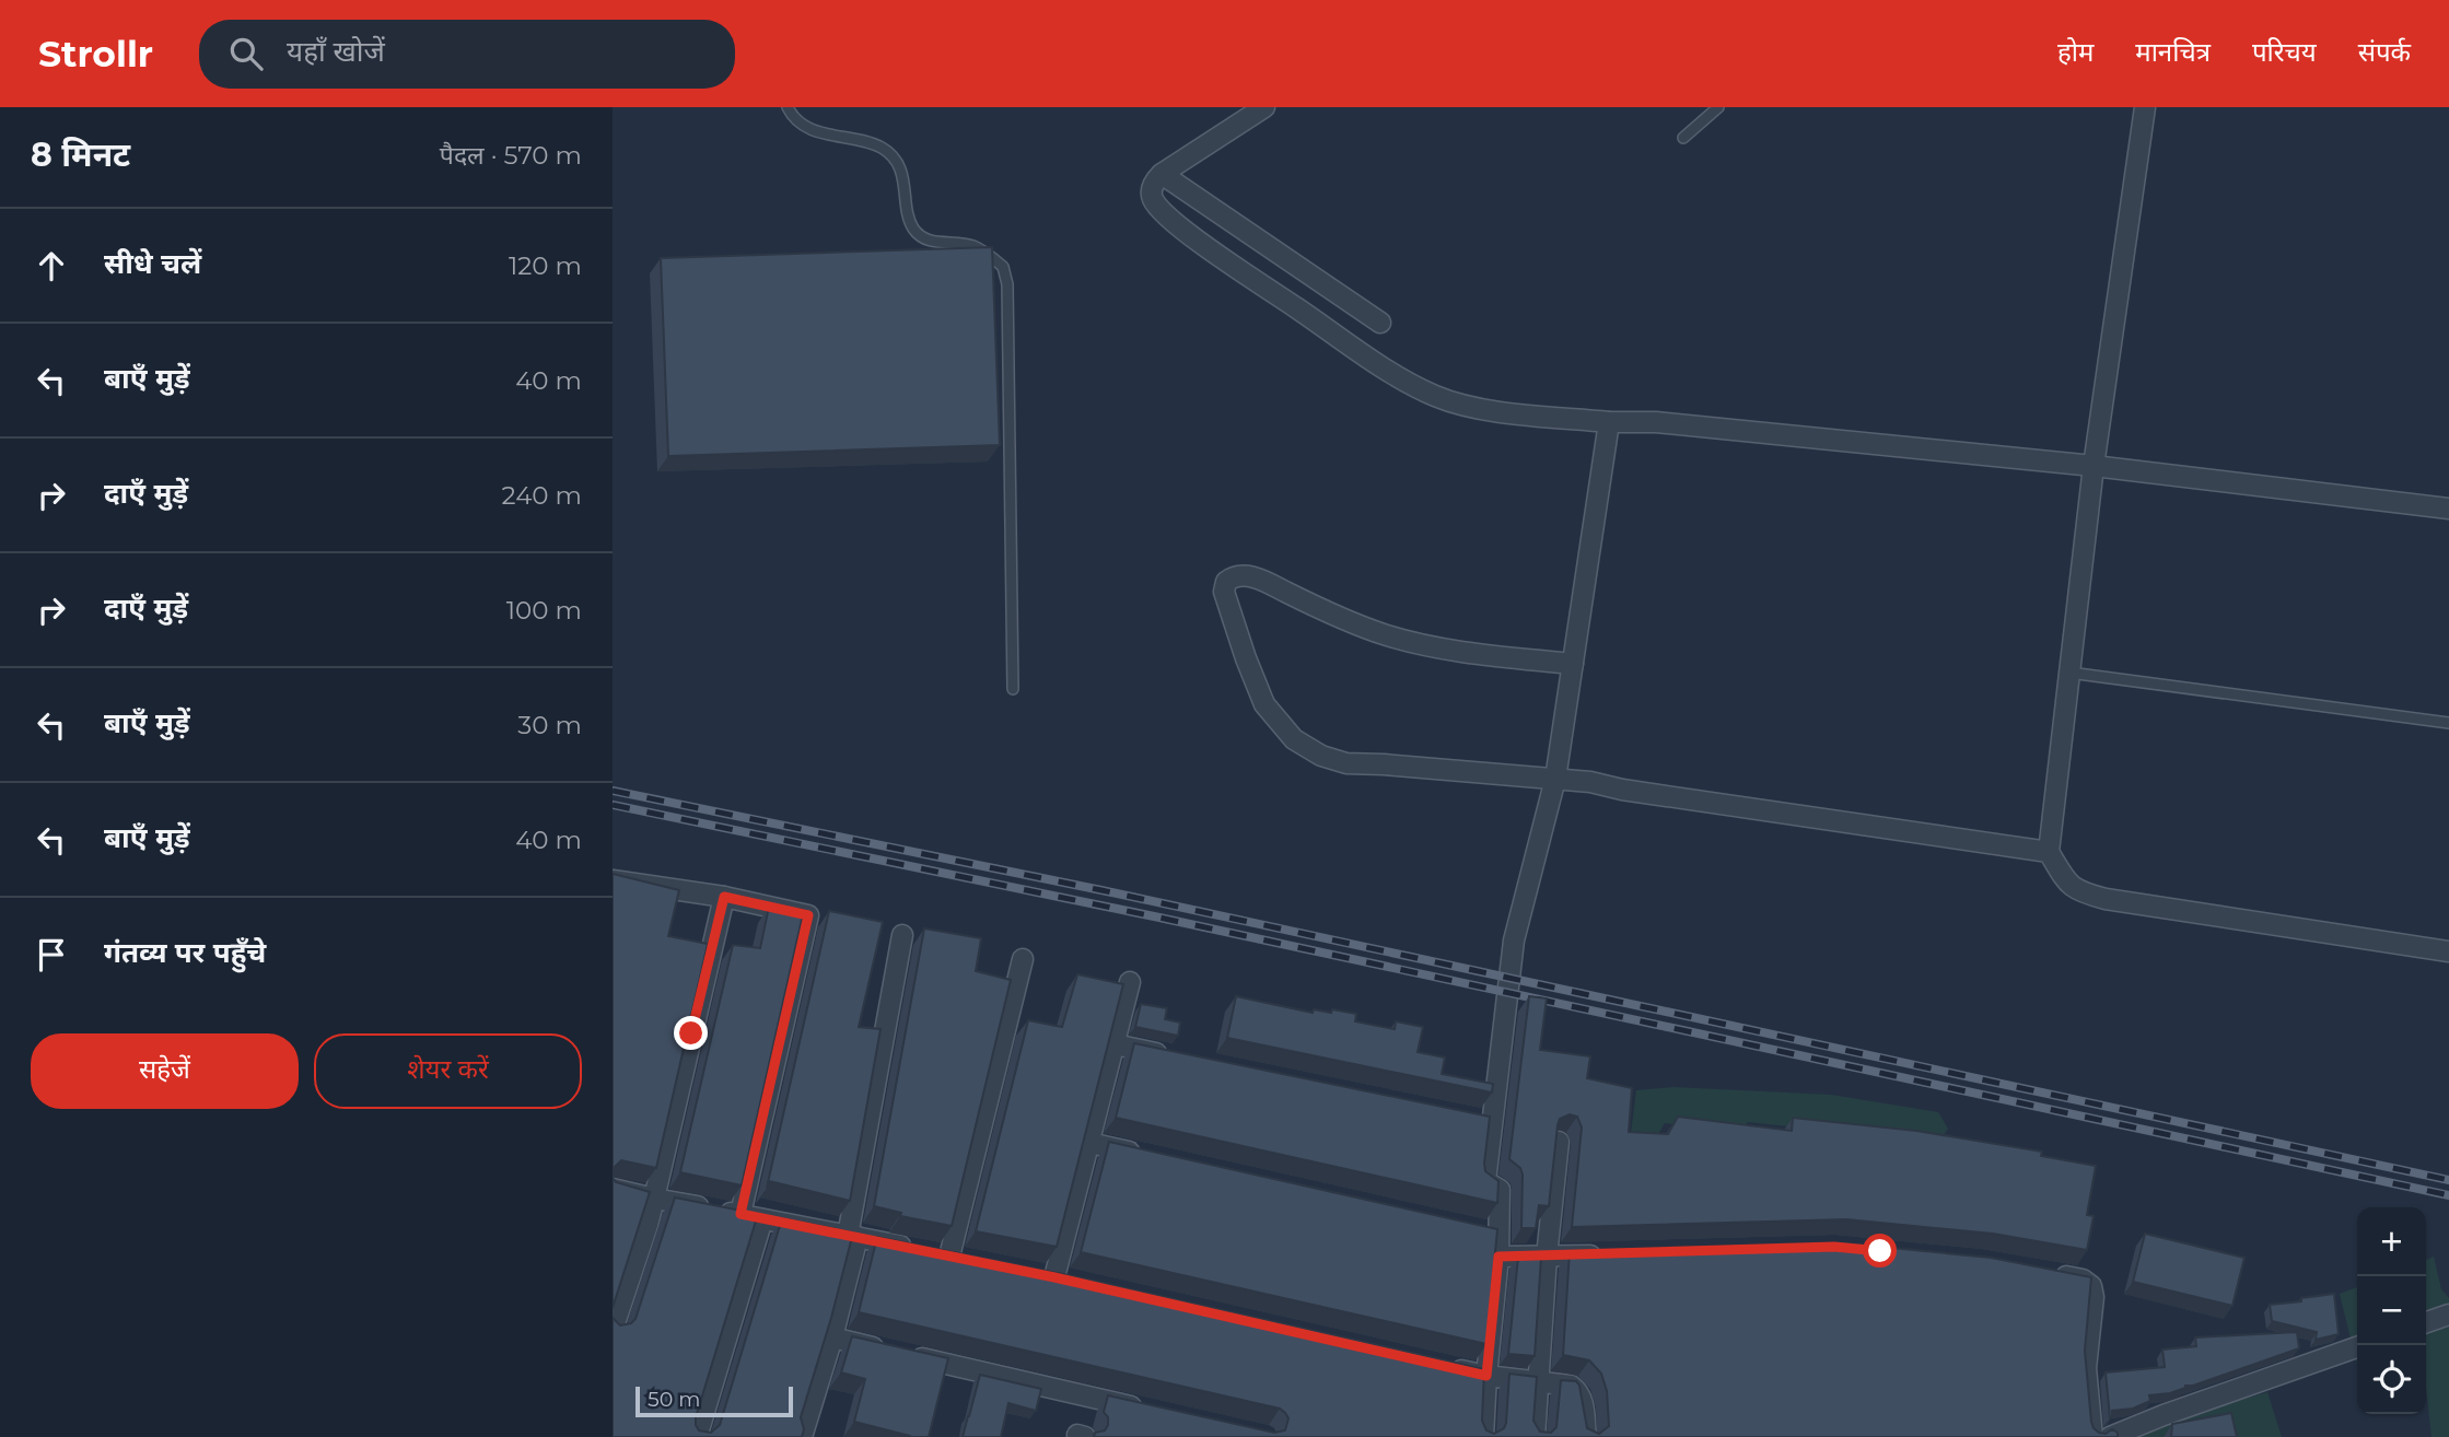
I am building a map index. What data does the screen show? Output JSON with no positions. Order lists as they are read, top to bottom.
{
  "scale_bar": "50 m",
  "page": {
    "header": "Strollr",
    "search": "यहाँ खोजें",
    "nav": [
      "होम",
      "मानचित्र",
      "परिचय",
      "संपर्क"
    ],
    "heading": ["8 मिनट", "पैदल · 570 m"],
    "list": [
      ["सीधे चलें", "120 m"],
      ["बाएँ मुड़ें", "40 m"],
      ["दाएँ मुड़ें", "240 m"],
      ["दाएँ मुड़ें", "100 m"],
      ["बाएँ मुड़ें", "30 m"],
      ["बाएँ मुड़ें", "40 m"],
      "गंतव्य पर पहुँचे"
    ],
    "buttons": ["सहेजें", "शेयर करें"],
    "map_buttons": ["+", "−"],
    "scale": "50 m"
  }
}
